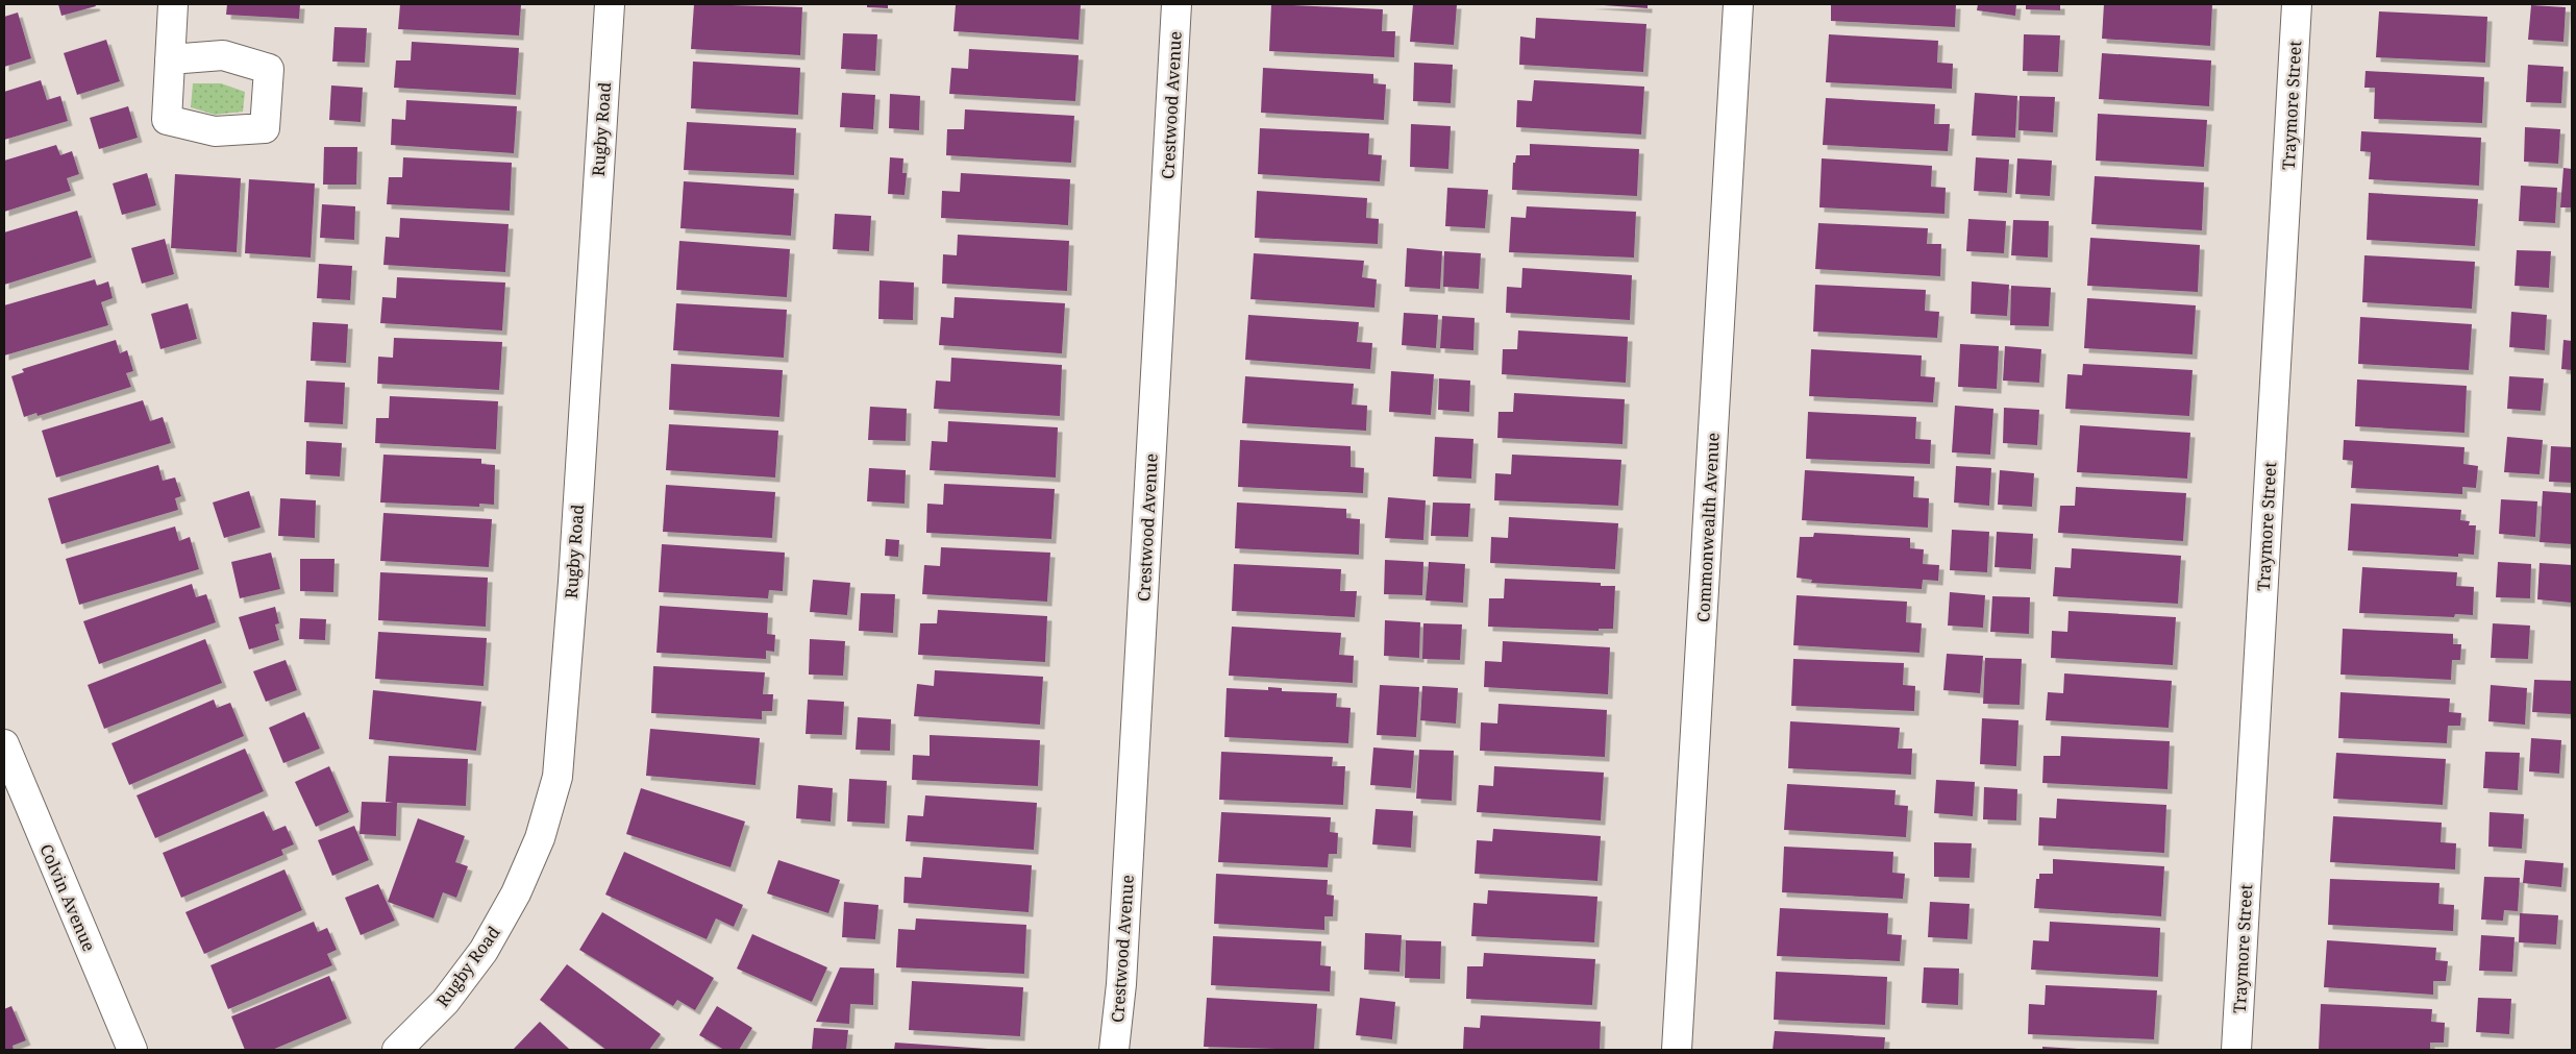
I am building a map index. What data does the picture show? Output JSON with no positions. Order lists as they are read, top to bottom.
{
  "streets": {
    "street": [
      "Crestwood Avenue",
      "Traymore Street",
      "Rugby Road",
      "Commonwealth Avenue",
      "Colvin Avenue"
    ]
  }
}
